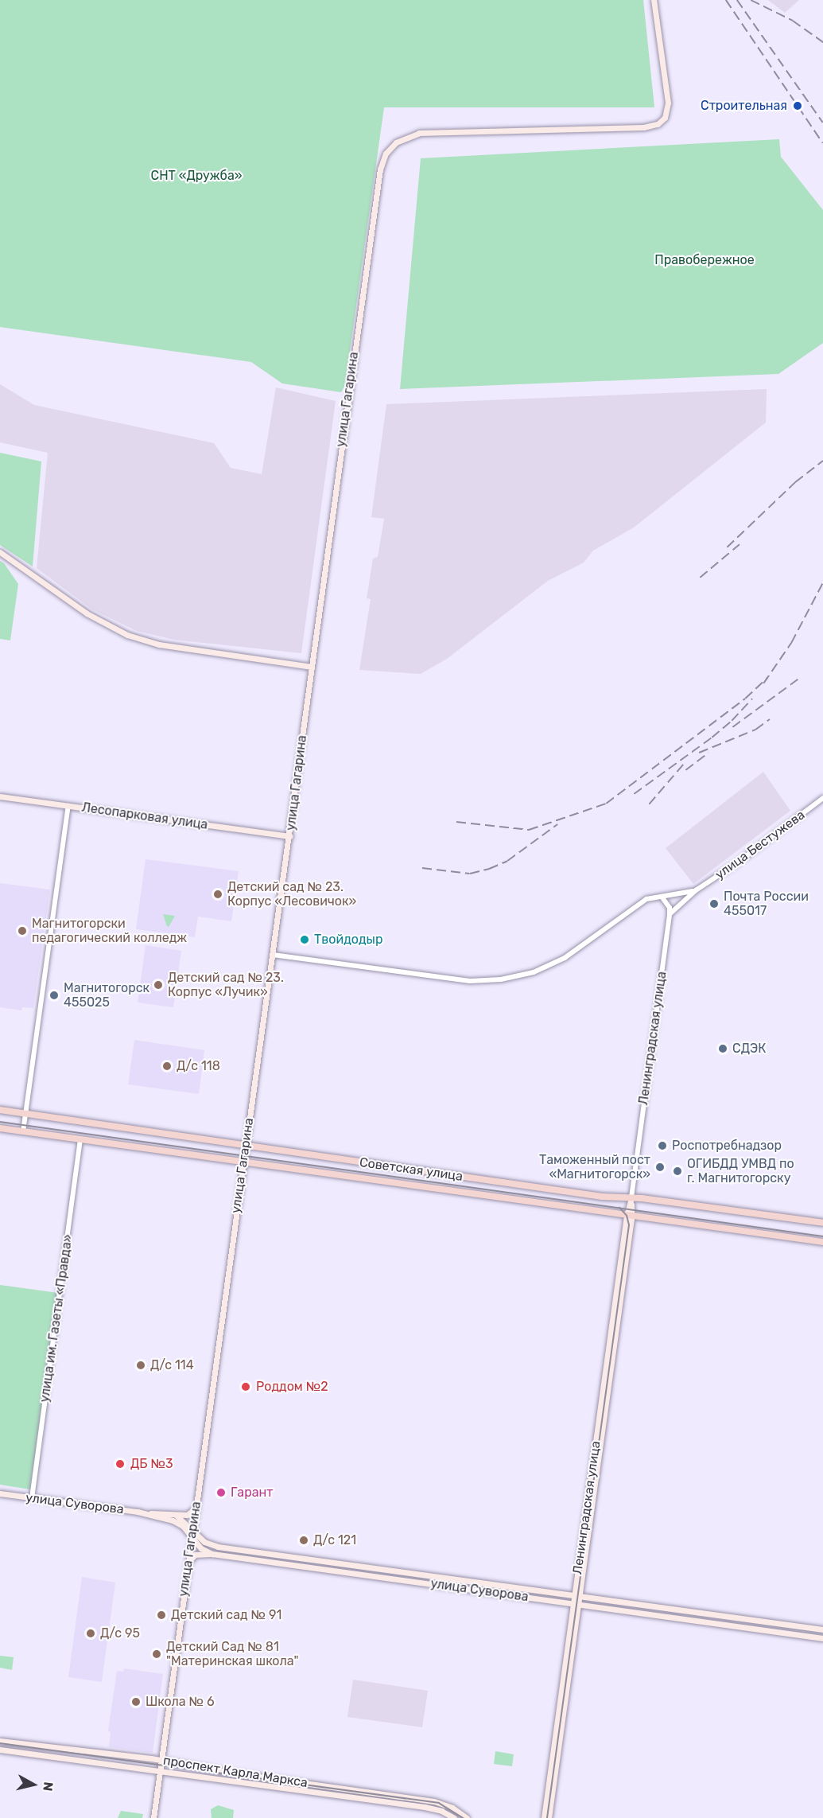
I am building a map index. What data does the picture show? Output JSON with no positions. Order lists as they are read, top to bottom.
{
  "streets": {
    "main road": [
      "улица Гагарина",
      "Лесопарковая улица",
      "Ленинградская улица",
      "Советская улица",
      "улица Суворова",
      "проспект Карла Маркса"
    ],
    "street": ["улица Бестужева", "улица им. Газеты «Правда»"]
  },
  "crossings": [
    ["улица Гагарина", "Лесопарковая улица"],
    ["улица Гагарина", "Советская улица"],
    ["улица Гагарина", "улица Суворова"],
    ["улица Гагарина", "проспект Карла Маркса"],
    ["Ленинградская улица", "Советская улица"],
    ["Ленинградская улица", "улица Суворова"],
    ["Советская улица", "улица им. Газеты «Правда»"],
    ["улица им. Газеты «Правда»", "улица Суворова"]
  ],
  "parks": ["СНТ «Дружба»", "Правобережное"],
  "places": [
    "Строительная",
    "Детский сад № 23. Корпус «Лесовичок»",
    "Почта России 455017",
    "Магнитогорски педагогический колледж",
    "Твойдодыр",
    "Детский сад № 23. Корпус «Лучик»",
    "Магнитогорск 455025",
    "СДЭК",
    "Д/с 118",
    "Роспотребнадзор",
    "Таможенный пост «Магнитогорск»",
    "ОГИБДД УМВД по г. Магнитогорску",
    "Д/с 114",
    "Роддом №2",
    "ДБ №3",
    "Гарант",
    "Д/с 121",
    "Детский сад № 91",
    "Д/с 95",
    "Детский Сад № 81 \"Материнская школа\"",
    "Школа № 6"
  ],
  "north": "right"
}
